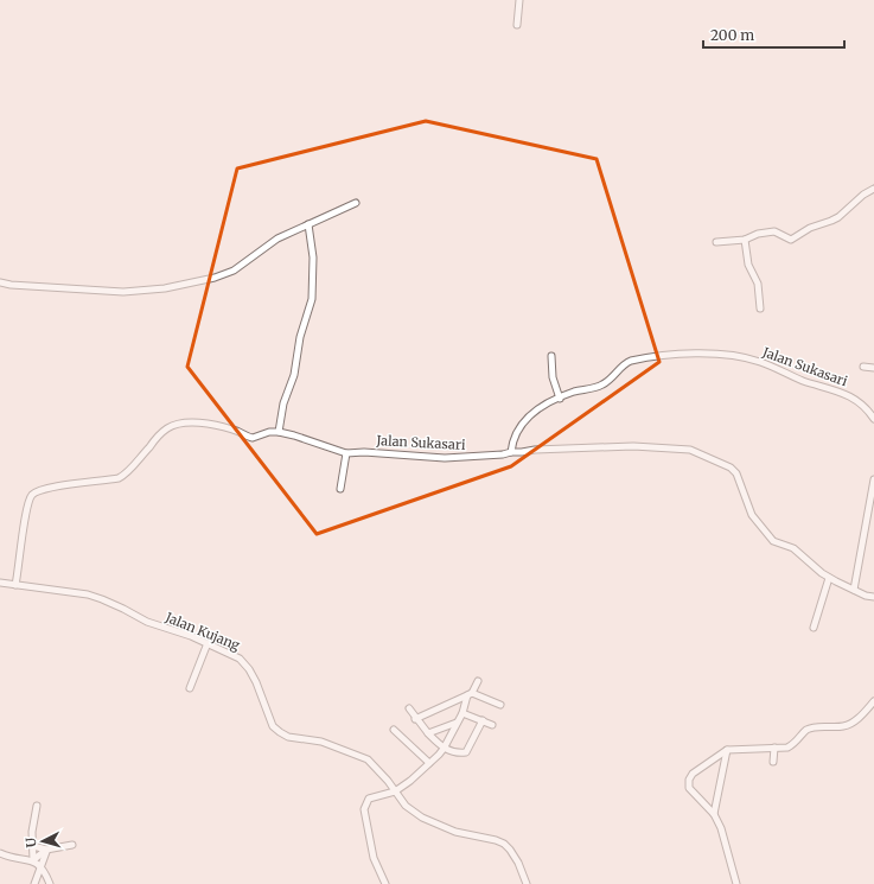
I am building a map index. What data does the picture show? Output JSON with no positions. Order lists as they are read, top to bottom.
{
  "streets": {
    "street": ["Jalan Sukasari", "Jalan Kujang"]
  },
  "crossings": [
    ["Jalan Sukasari", "Jalan Kujang"]
  ],
  "scale_bar": "200 m",
  "north": "left"
}
